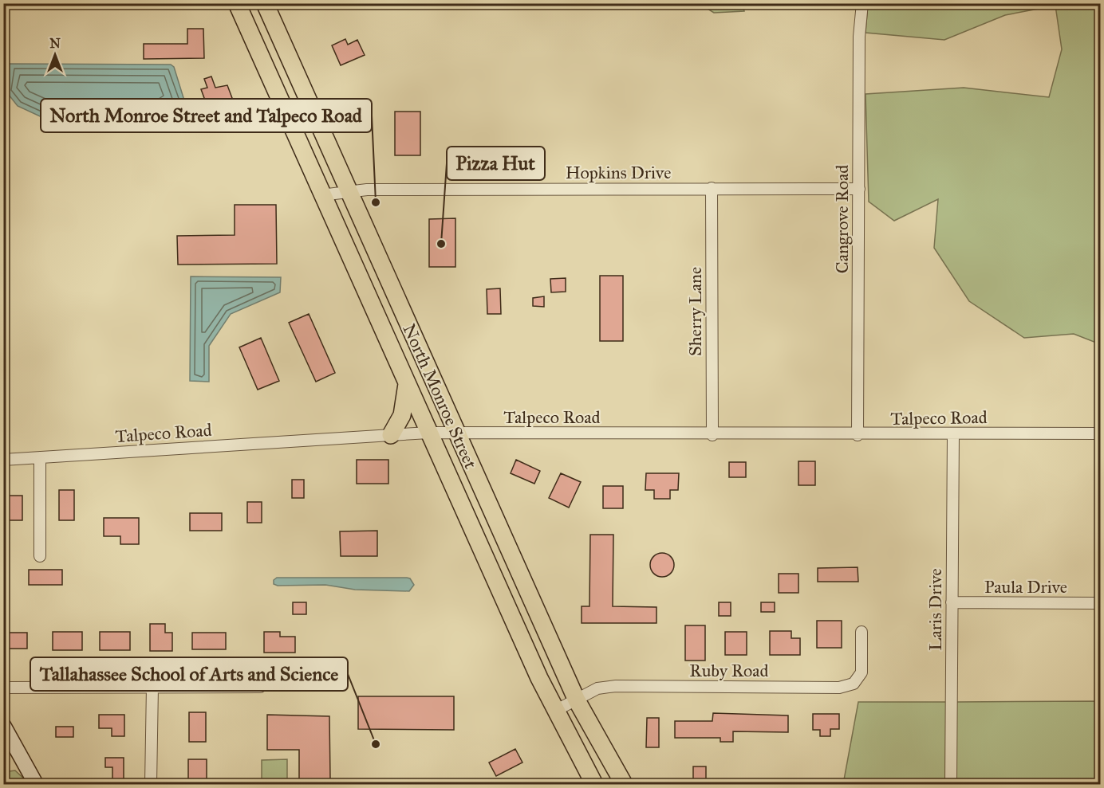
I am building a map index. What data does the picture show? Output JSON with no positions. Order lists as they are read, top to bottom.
{
  "streets": {
    "highway": ["North Monroe Street"],
    "street": [
      "Hopkins Drive",
      "Cangrove Road",
      "Sherry Lane",
      "Talpeco Road",
      "Paula Drive",
      "Laris Drive",
      "Ruby Road"
    ]
  },
  "crossings": [
    ["Hopkins Drive", "Cangrove Road"],
    ["Hopkins Drive", "Sherry Lane"],
    ["Hopkins Drive", "North Monroe Street"],
    ["Cangrove Road", "Talpeco Road"],
    ["Sherry Lane", "Talpeco Road"],
    ["North Monroe Street", "Talpeco Road"],
    ["North Monroe Street", "Ruby Road"],
    ["Talpeco Road", "Laris Drive"],
    ["Paula Drive", "Laris Drive"]
  ],
  "places": ["North Monroe Street and Talpeco Road", "Pizza Hut", "Tallahassee School of Arts and Science"],
  "north": "top"
}
